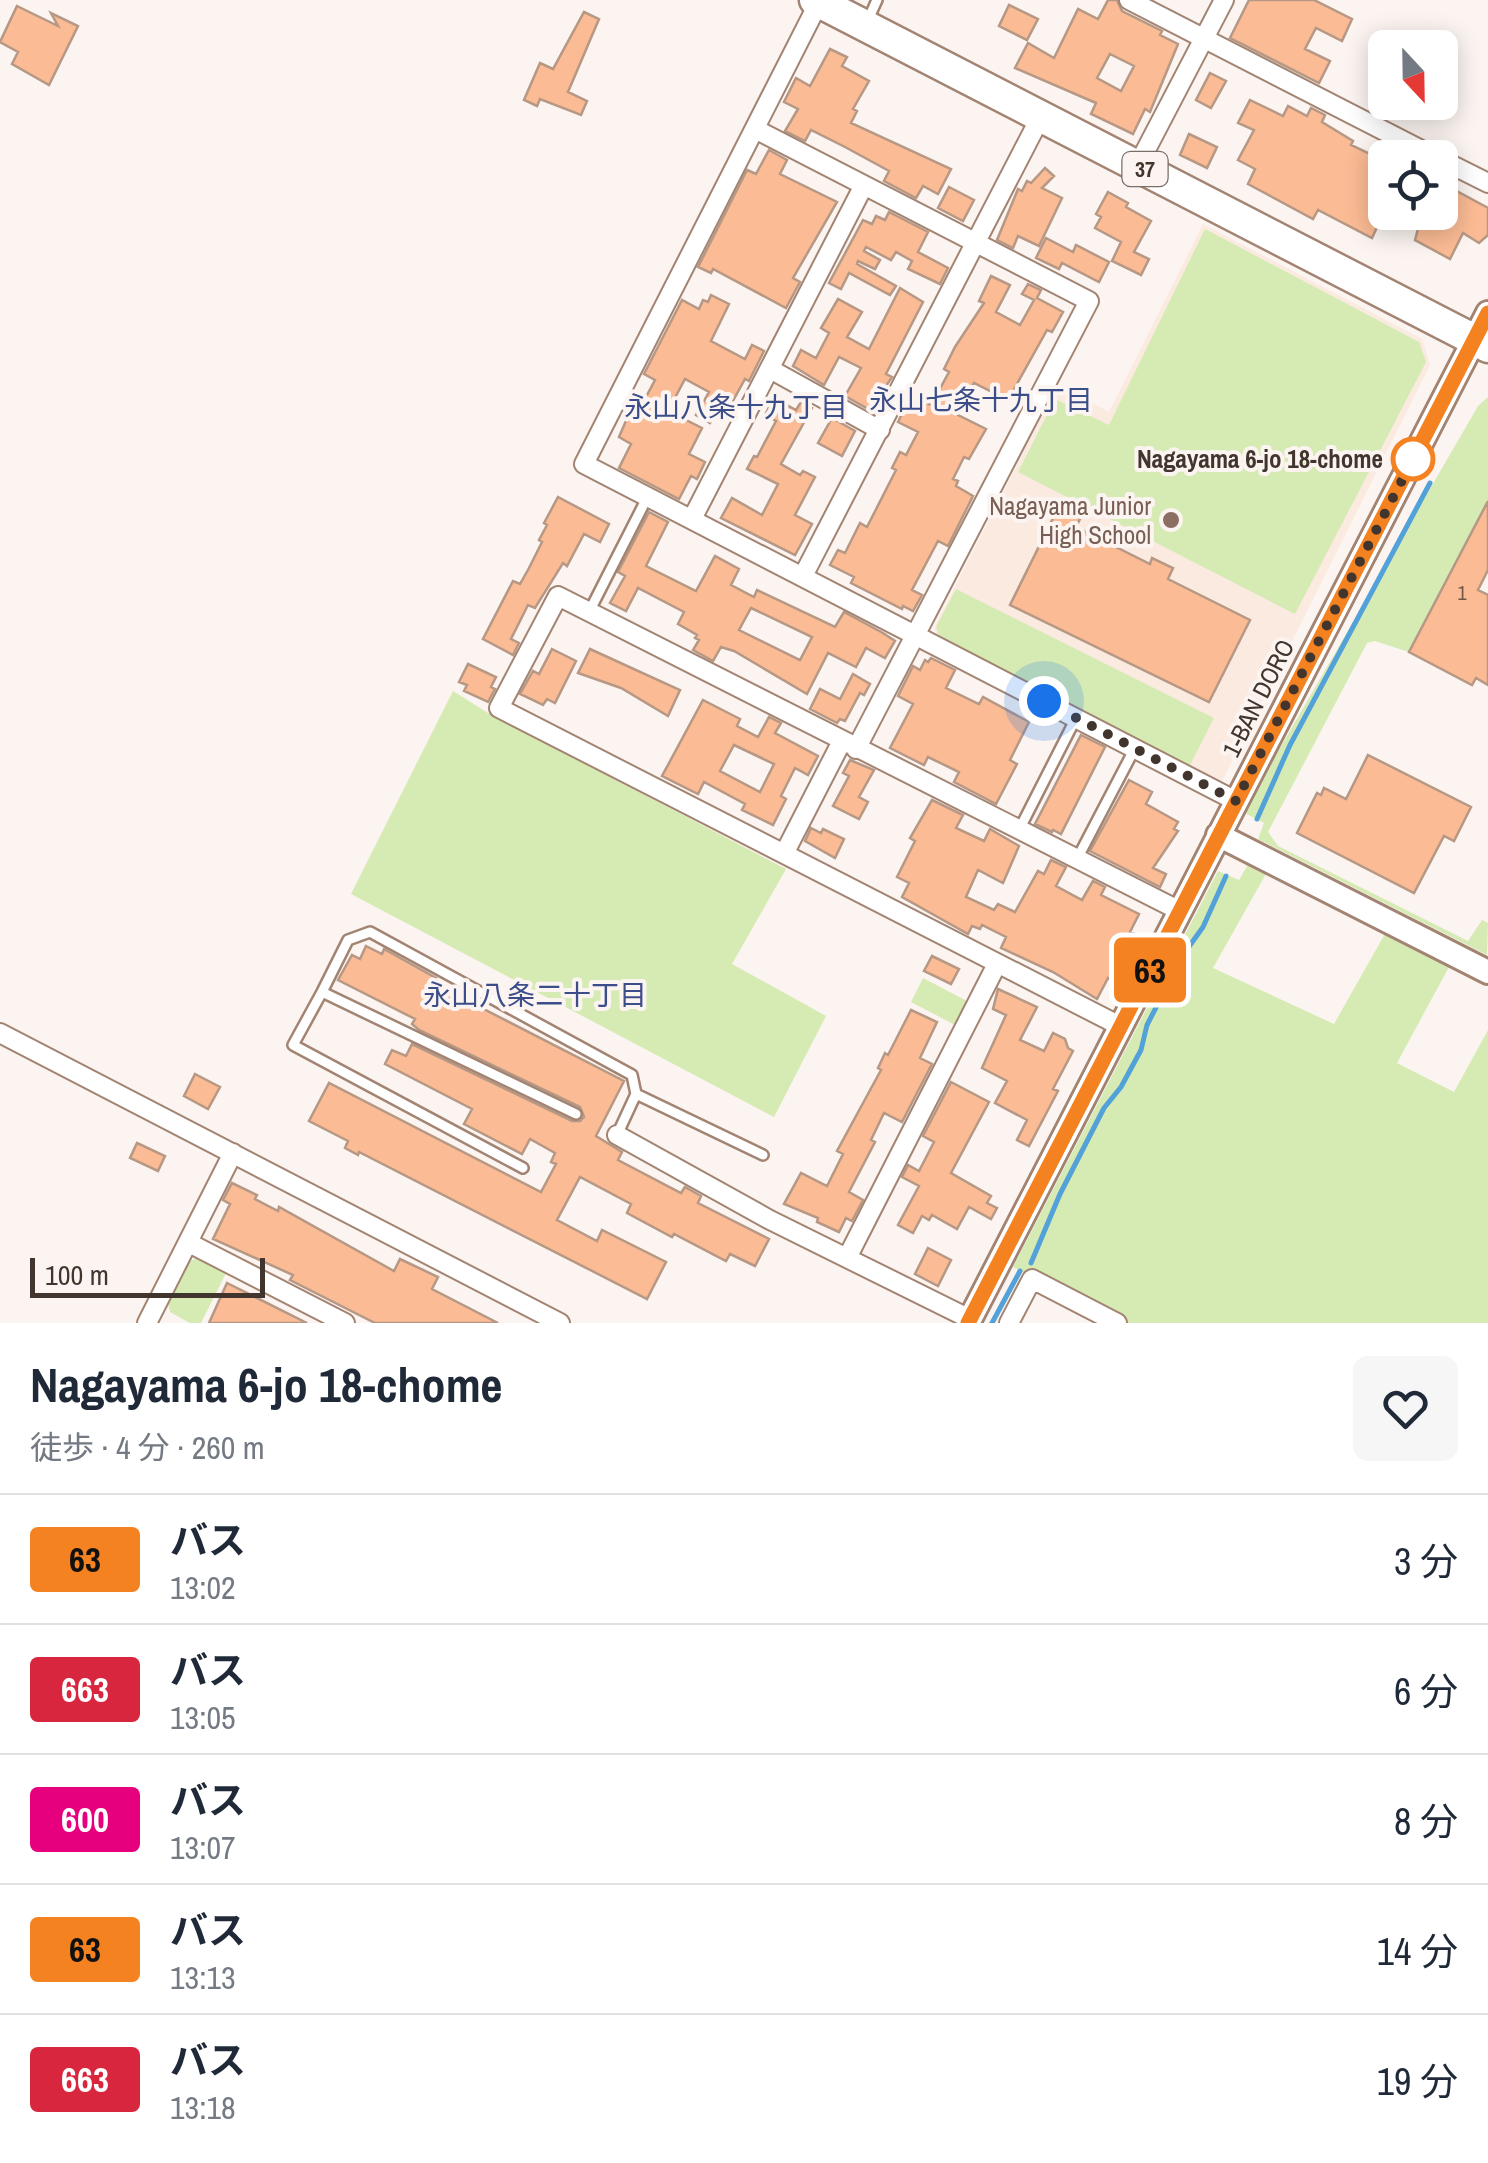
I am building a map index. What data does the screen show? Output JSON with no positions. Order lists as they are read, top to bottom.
{
  "streets": {
    "main road": ["37"],
    "street": ["1-BAN DORO"]
  },
  "crossings": [
    ["37", "1-BAN DORO"]
  ],
  "districts": ["永山七条十九丁目", "永山八条十九丁目", "永山八条二十丁目"],
  "places": ["Nagayama 6-jo 18-chome", "Nagayama Junior High School"],
  "lines": ["bus line 63"],
  "house_numbers": ["1"],
  "scale_bar": "100 m",
  "north": "bottom",
  "page": {
    "on_map": "63",
    "scale": "100 m",
    "heading": ["Nagayama 6-jo 18-chome", "徒歩 · 4 分 · 260 m"],
    "list": [
      {
        "mark": "63",
        "name": "バス",
        "note": "13:02",
        "value": "3 分"
      },
      {
        "mark": "663",
        "name": "バス",
        "note": "13:05",
        "value": "6 分"
      },
      {
        "mark": "600",
        "name": "バス",
        "note": "13:07",
        "value": "8 分"
      },
      {
        "mark": "63",
        "name": "バス",
        "note": "13:13",
        "value": "14 分"
      },
      {
        "mark": "663",
        "name": "バス",
        "note": "13:18",
        "value": "19 分"
      }
    ]
  }
}
